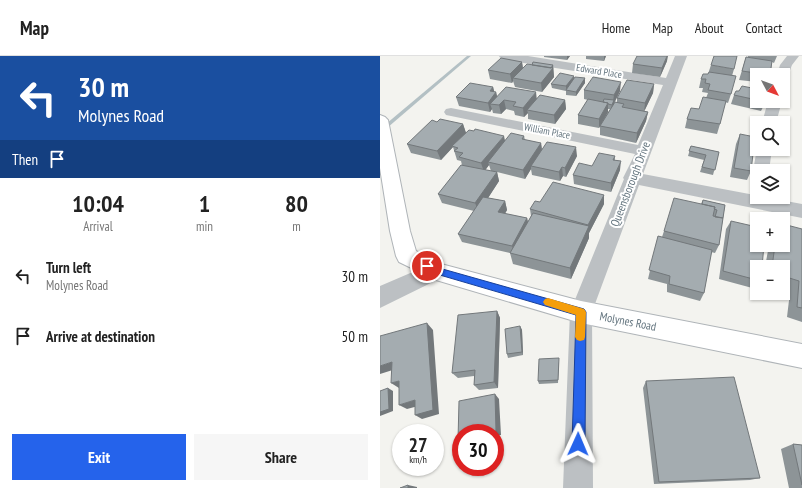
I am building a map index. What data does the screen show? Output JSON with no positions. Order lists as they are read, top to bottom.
{
  "streets": {
    "main road": ["Molynes Road"],
    "street": ["Edward Place", "William Place", "Queensborough Drive"]
  },
  "crossings": [
    ["Edward Place", "Queensborough Drive"],
    ["William Place", "Queensborough Drive"],
    ["Queensborough Drive", "Molynes Road"]
  ],
  "north": "bottom right",
  "page": {
    "header": "Map",
    "nav": [
      "Home",
      "Map",
      "About",
      "Contact"
    ],
    "turn": ["30 m", "Molynes Road"],
    "map_buttons": ["+", "−"],
    "then": "Then",
    "eta": [
      "10:04",
      "Arrival",
      "1",
      "min",
      "80",
      "m"
    ],
    "list": [
      {
        "name": "Turn left",
        "note": "Molynes Road",
        "value": "30 m"
      },
      {
        "name": "Arrive at destination",
        "value": "50 m"
      }
    ],
    "speed": "27 km/h",
    "limit": "30",
    "buttons": ["Exit", "Share"]
  }
}
